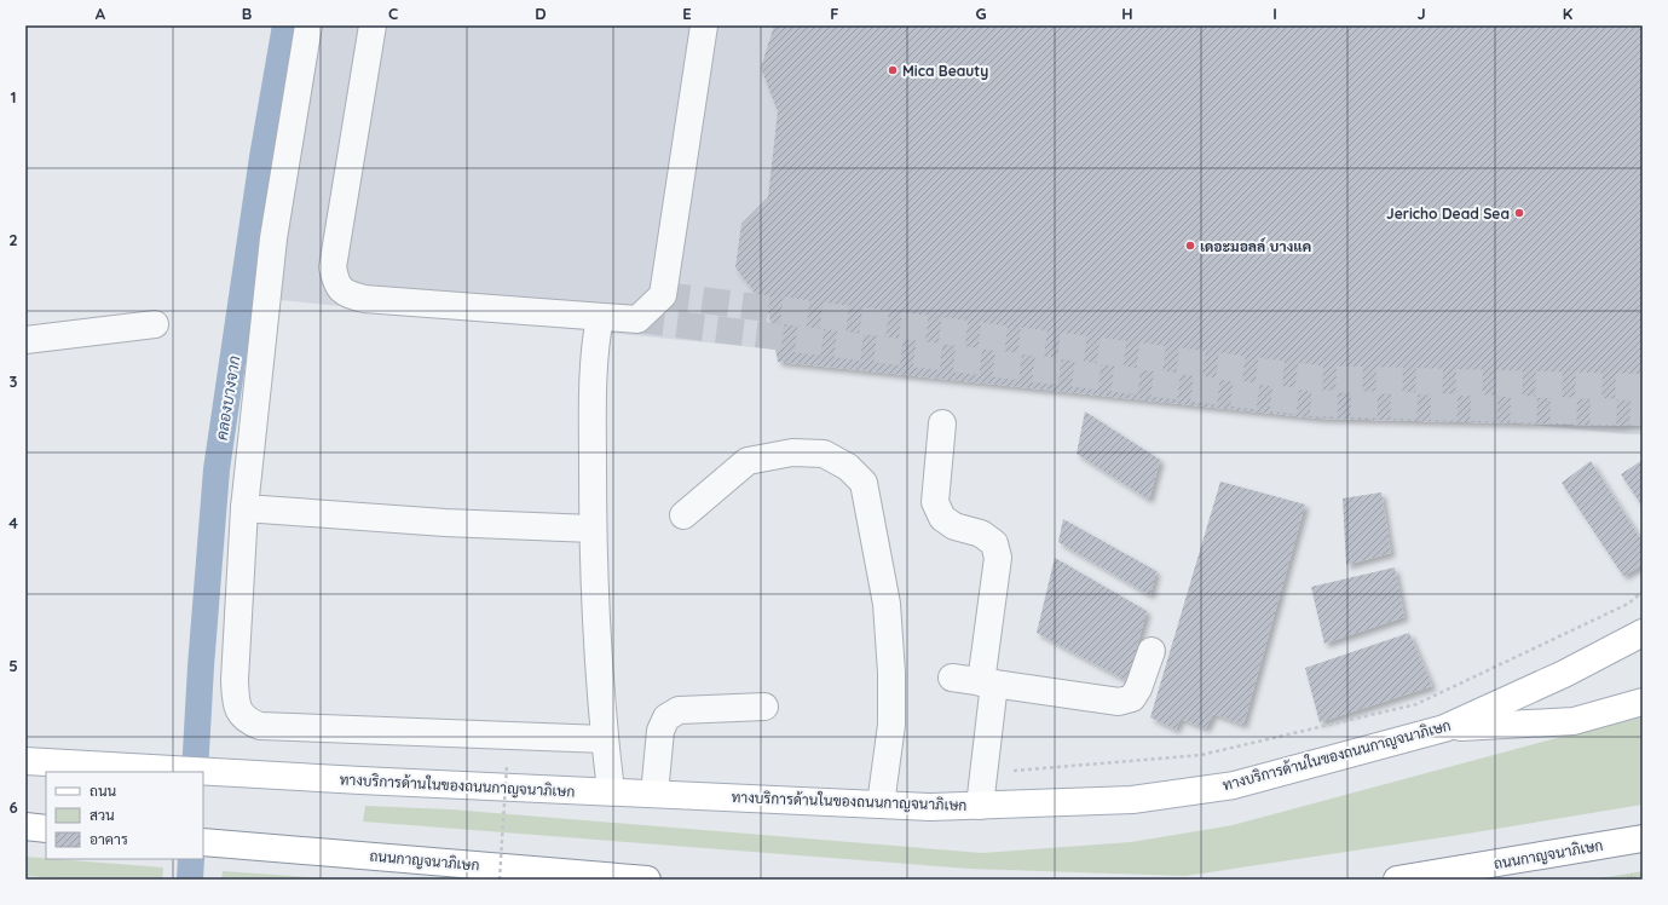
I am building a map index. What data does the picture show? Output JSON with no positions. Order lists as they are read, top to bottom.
{
  "streets": {
    "main road": ["ทางบริการด้านในของถนนกาญจนาภิเษก", "ถนนกาญจนาภิเษก"]
  },
  "water": ["คลองบางจาก"],
  "places": ["Mica Beauty", "Jericho Dead Sea", "เดอะมอลล์ บางแค"],
  "legend": ["ถนน", "สวน", "อาคาร"],
  "grid": {
    "columns": [
      "A",
      "B",
      "C",
      "D",
      "E",
      "F",
      "G",
      "H",
      "I",
      "J",
      "K"
    ],
    "rows": [
      "1",
      "2",
      "3",
      "4",
      "5",
      "6"
    ]
  }
}
